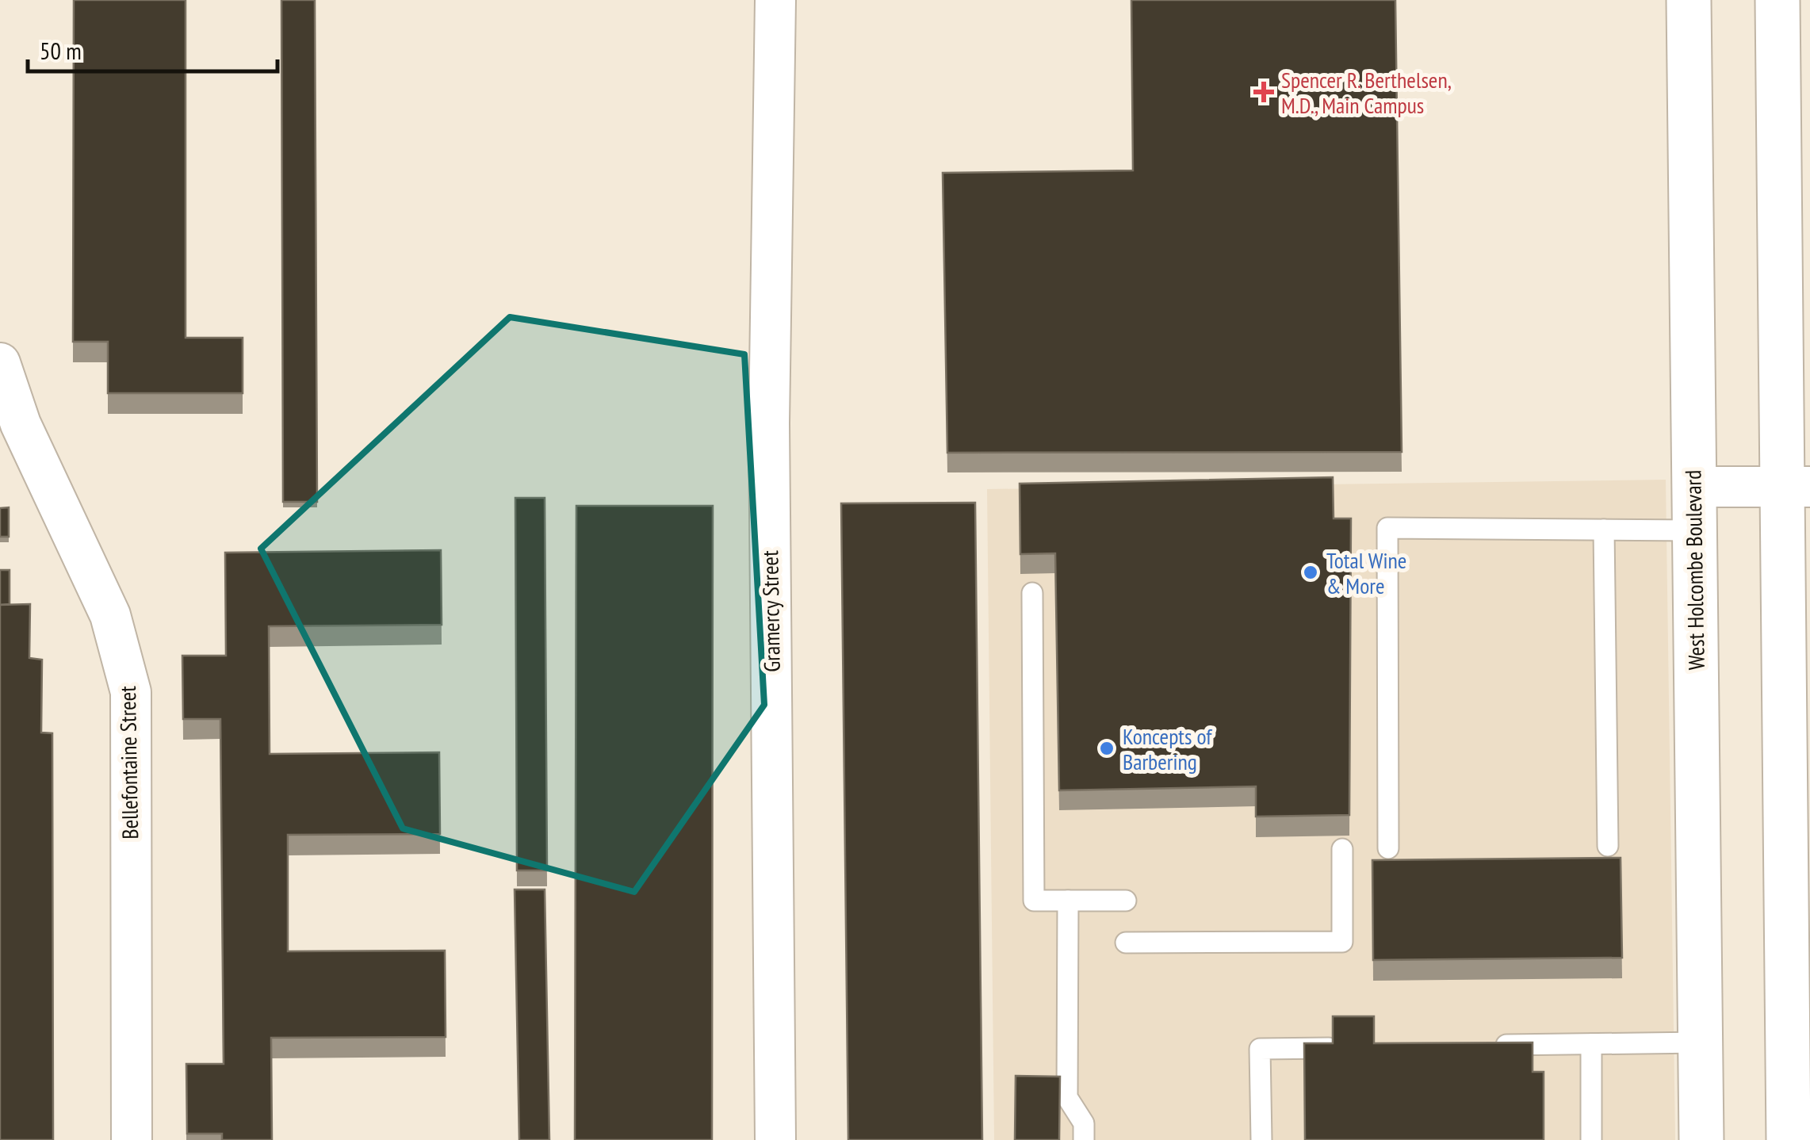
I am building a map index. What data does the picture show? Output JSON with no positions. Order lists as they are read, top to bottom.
{
  "streets": {
    "main road": ["West Holcombe Boulevard"],
    "street": ["Gramercy Street", "Bellefontaine Street"]
  },
  "places": {
    "health": ["Spencer R. Berthelsen, M.D., Main Campus"],
    "other": ["Total Wine & More", "Koncepts of Barbering"]
  },
  "scale_bar": "50 m"
}
